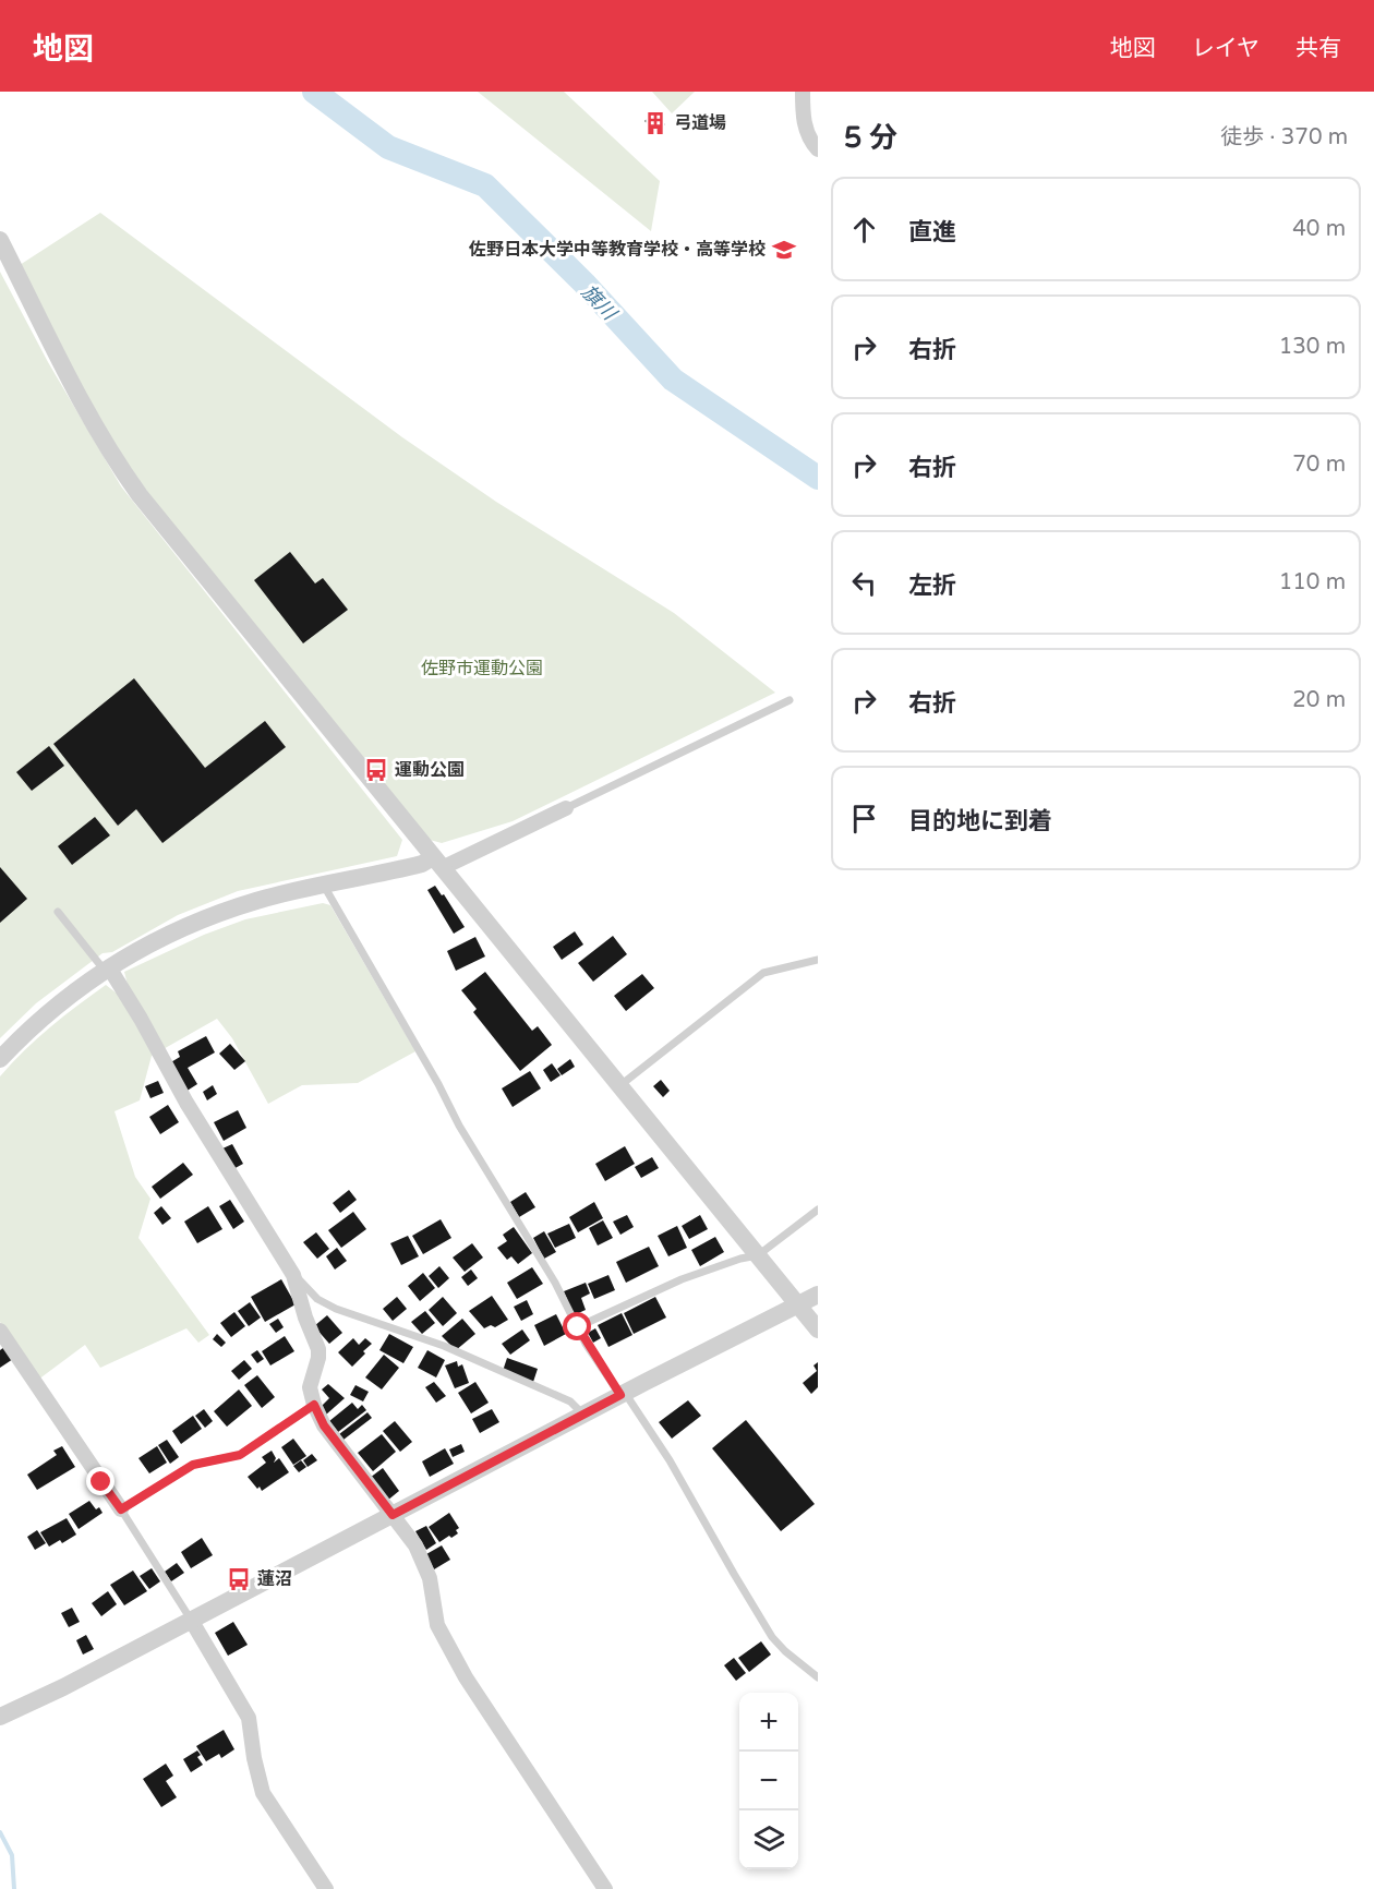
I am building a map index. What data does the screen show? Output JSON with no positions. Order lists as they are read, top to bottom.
{
  "water": ["旗川"],
  "parks": ["佐野市運動公園"],
  "places": {
    "building": ["弓道場"],
    "school or university": ["佐野日本大学中等教育学校・高等学校"],
    "bus stop": ["運動公園", "蓮沼"]
  },
  "page": {
    "header": "地図",
    "nav": ["地図", "レイヤ", "共有"],
    "heading": ["5 分", "徒歩 · 370 m"],
    "list": [
      ["直進", "40 m"],
      ["右折", "130 m"],
      ["右折", "70 m"],
      ["左折", "110 m"],
      ["右折", "20 m"],
      "目的地に到着"
    ],
    "map_buttons": ["+", "−"]
  }
}
